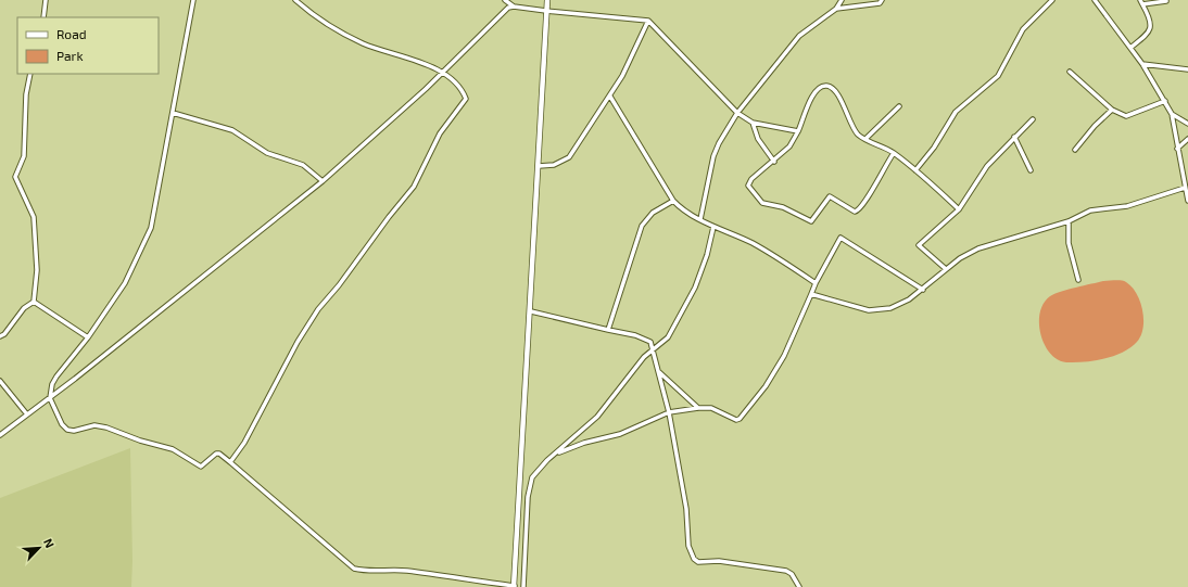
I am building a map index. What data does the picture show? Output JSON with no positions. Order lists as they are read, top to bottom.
{
  "legend": ["Road", "Park"],
  "north": "top right"
}
